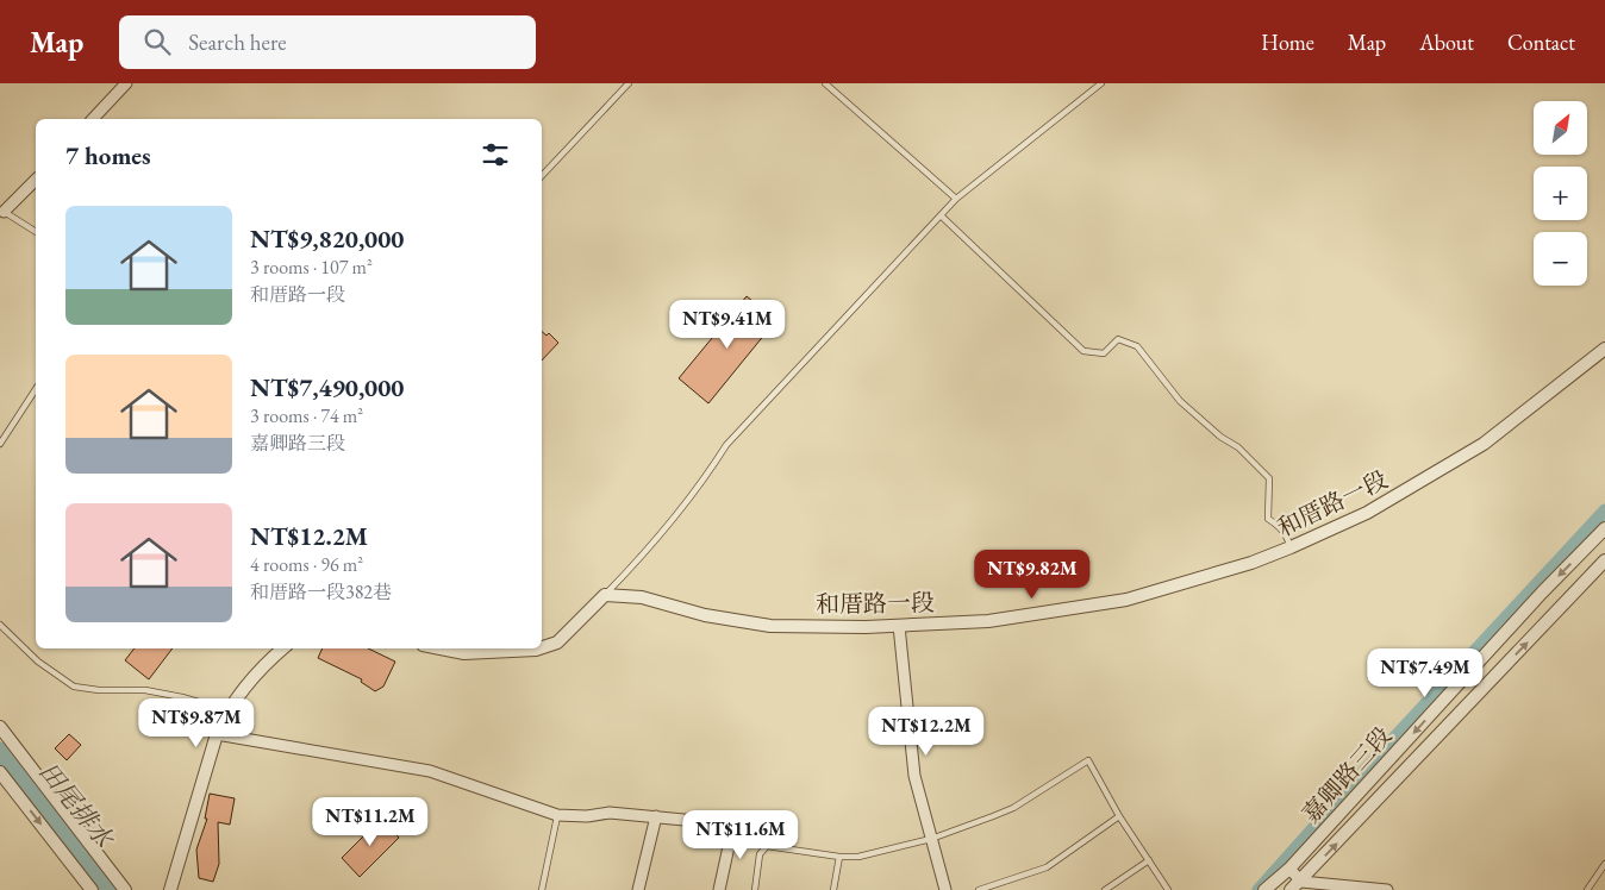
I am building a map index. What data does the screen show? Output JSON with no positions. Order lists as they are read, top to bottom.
{
  "streets": {
    "street": ["和厝路一段", "嘉卿路三段"]
  },
  "water": ["田尾排水"],
  "north": "top right",
  "page": {
    "header": "Map",
    "search": "Search here",
    "nav": [
      "Home",
      "Map",
      "About",
      "Contact"
    ],
    "map_buttons": ["+", "−"],
    "heading": "7 homes",
    "list": [
      {
        "name": "NT$9,820,000",
        "note": "3 rooms · 107 m² · 和厝路一段"
      },
      {
        "name": "NT$7,490,000",
        "note": "3 rooms · 74 m² · 嘉卿路三段"
      },
      {
        "name": "NT$12.2M",
        "note": "4 rooms · 96 m² · 和厝路一段382巷"
      }
    ],
    "price": [
      "NT$9.41M",
      "NT$9.82M",
      "NT$7.49M",
      "NT$9.87M",
      "NT$12.2M",
      "NT$11.2M",
      "NT$11.6M"
    ]
  }
}
